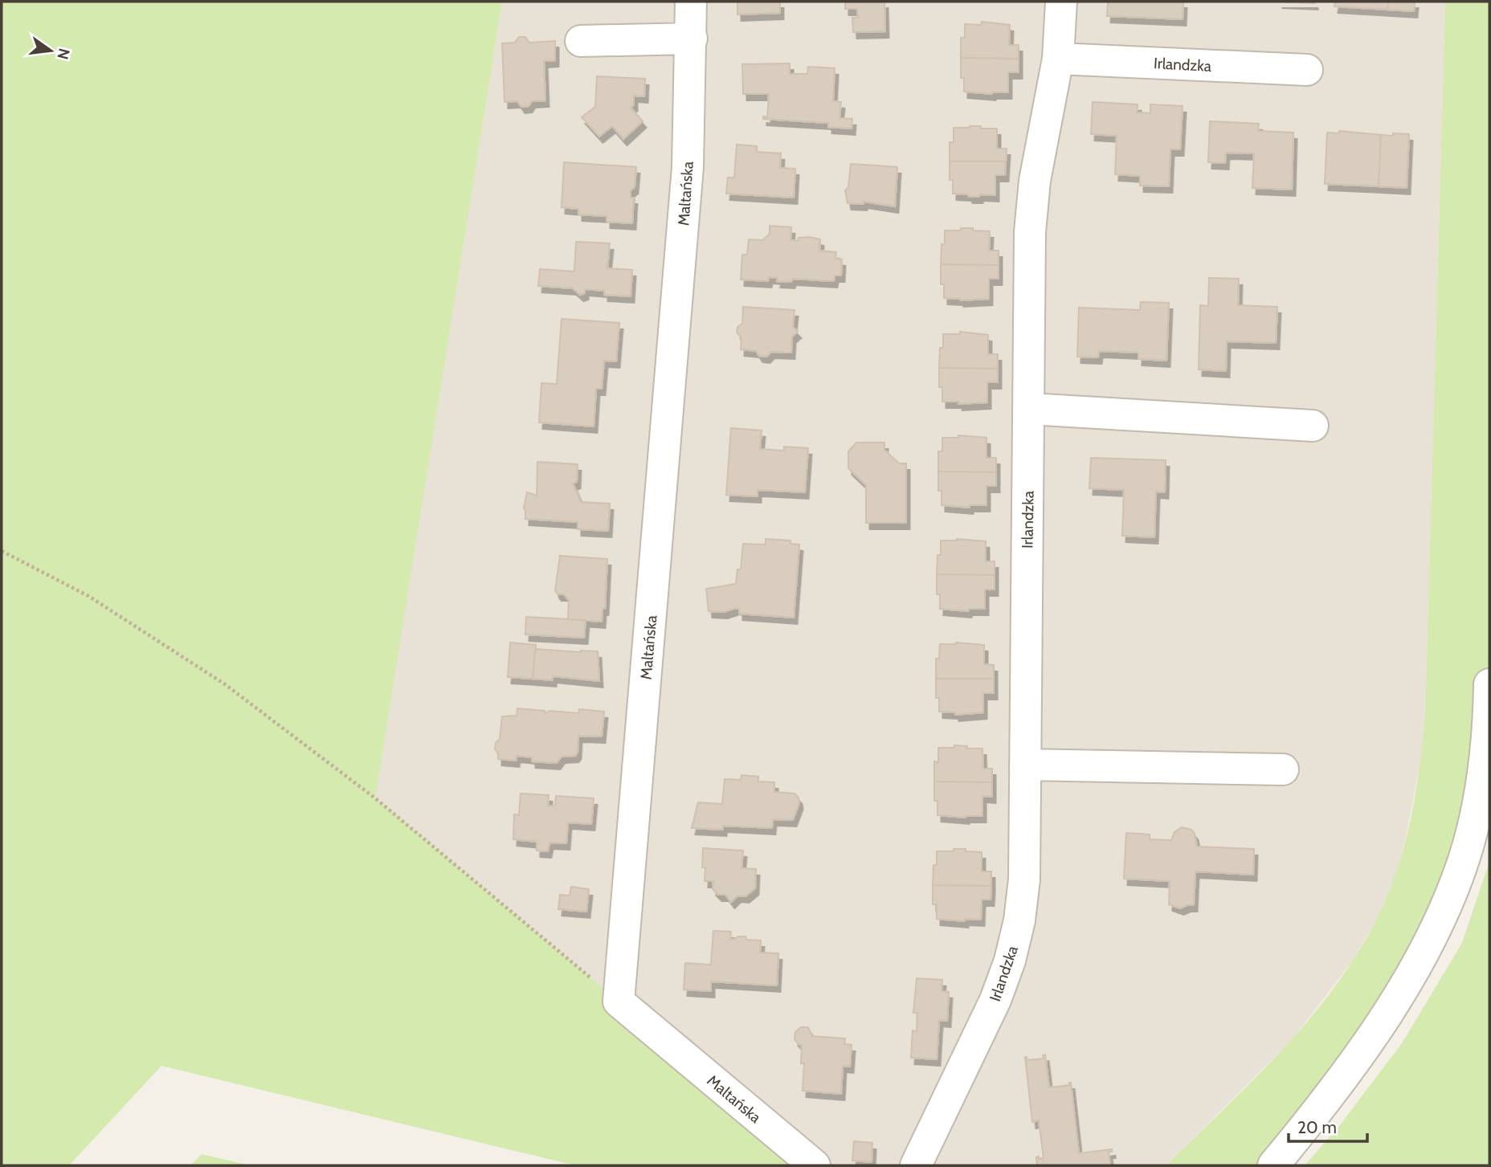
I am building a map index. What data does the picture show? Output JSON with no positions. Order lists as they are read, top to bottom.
{
  "streets": {
    "street": ["Irlandzka", "Maltańska"]
  },
  "scale_bar": "20 m",
  "north": "right"
}
